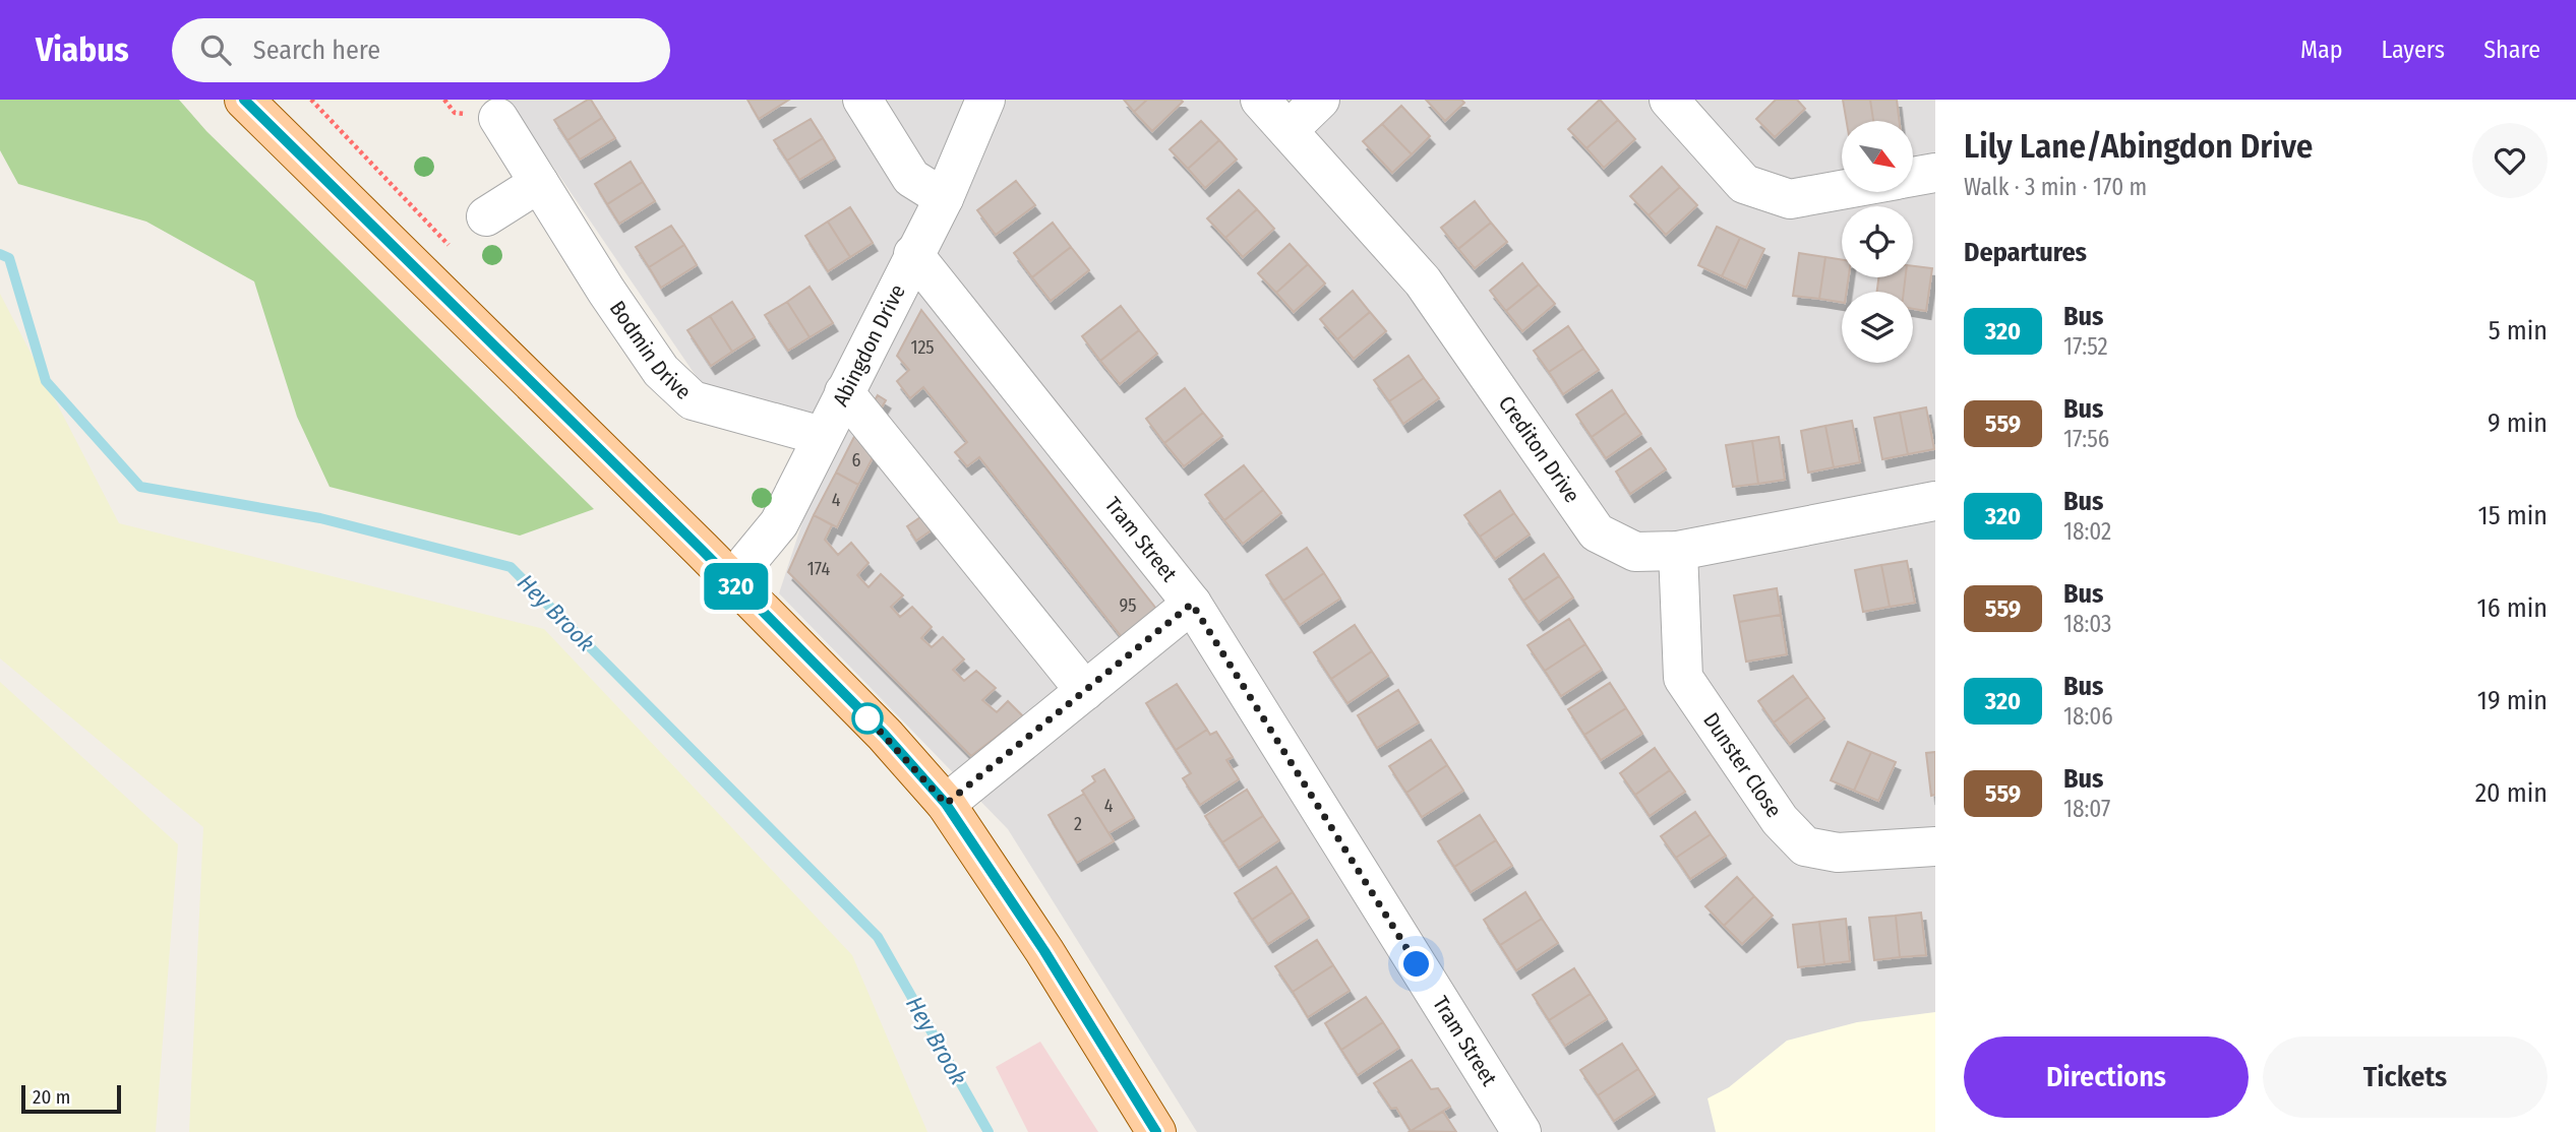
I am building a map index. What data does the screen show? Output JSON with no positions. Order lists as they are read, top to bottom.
{
  "streets": {
    "street": [
      "Abingdon Drive",
      "Bodmin Drive",
      "Crediton Drive",
      "Tram Street",
      "Dunster Close"
    ]
  },
  "crossings": [
    ["Abingdon Drive", "Bodmin Drive"],
    ["Abingdon Drive", "Tram Street"],
    ["Crediton Drive", "Dunster Close"]
  ],
  "water": ["Hey Brook"],
  "lines": ["bus line 320"],
  "house_numbers": [
    "125",
    "6",
    "4",
    "174",
    "95",
    "4",
    "2"
  ],
  "scale_bar": "20 m",
  "north": "bottom right",
  "page": {
    "header": "Viabus",
    "search": "Search here",
    "nav": ["Map", "Layers", "Share"],
    "on_map": "320",
    "heading": [
      ["Lily Lane/Abingdon Drive", "Walk · 3 min · 170 m"],
      "Departures"
    ],
    "list": [
      {
        "mark": "320",
        "name": "Bus",
        "note": "17:52",
        "value": "5 min"
      },
      {
        "mark": "559",
        "name": "Bus",
        "note": "17:56",
        "value": "9 min"
      },
      {
        "mark": "320",
        "name": "Bus",
        "note": "18:02",
        "value": "15 min"
      },
      {
        "mark": "559",
        "name": "Bus",
        "note": "18:03",
        "value": "16 min"
      },
      {
        "mark": "320",
        "name": "Bus",
        "note": "18:06",
        "value": "19 min"
      },
      {
        "mark": "559",
        "name": "Bus",
        "note": "18:07",
        "value": "20 min"
      }
    ],
    "buttons": ["Directions", "Tickets"],
    "scale": "20 m"
  }
}
